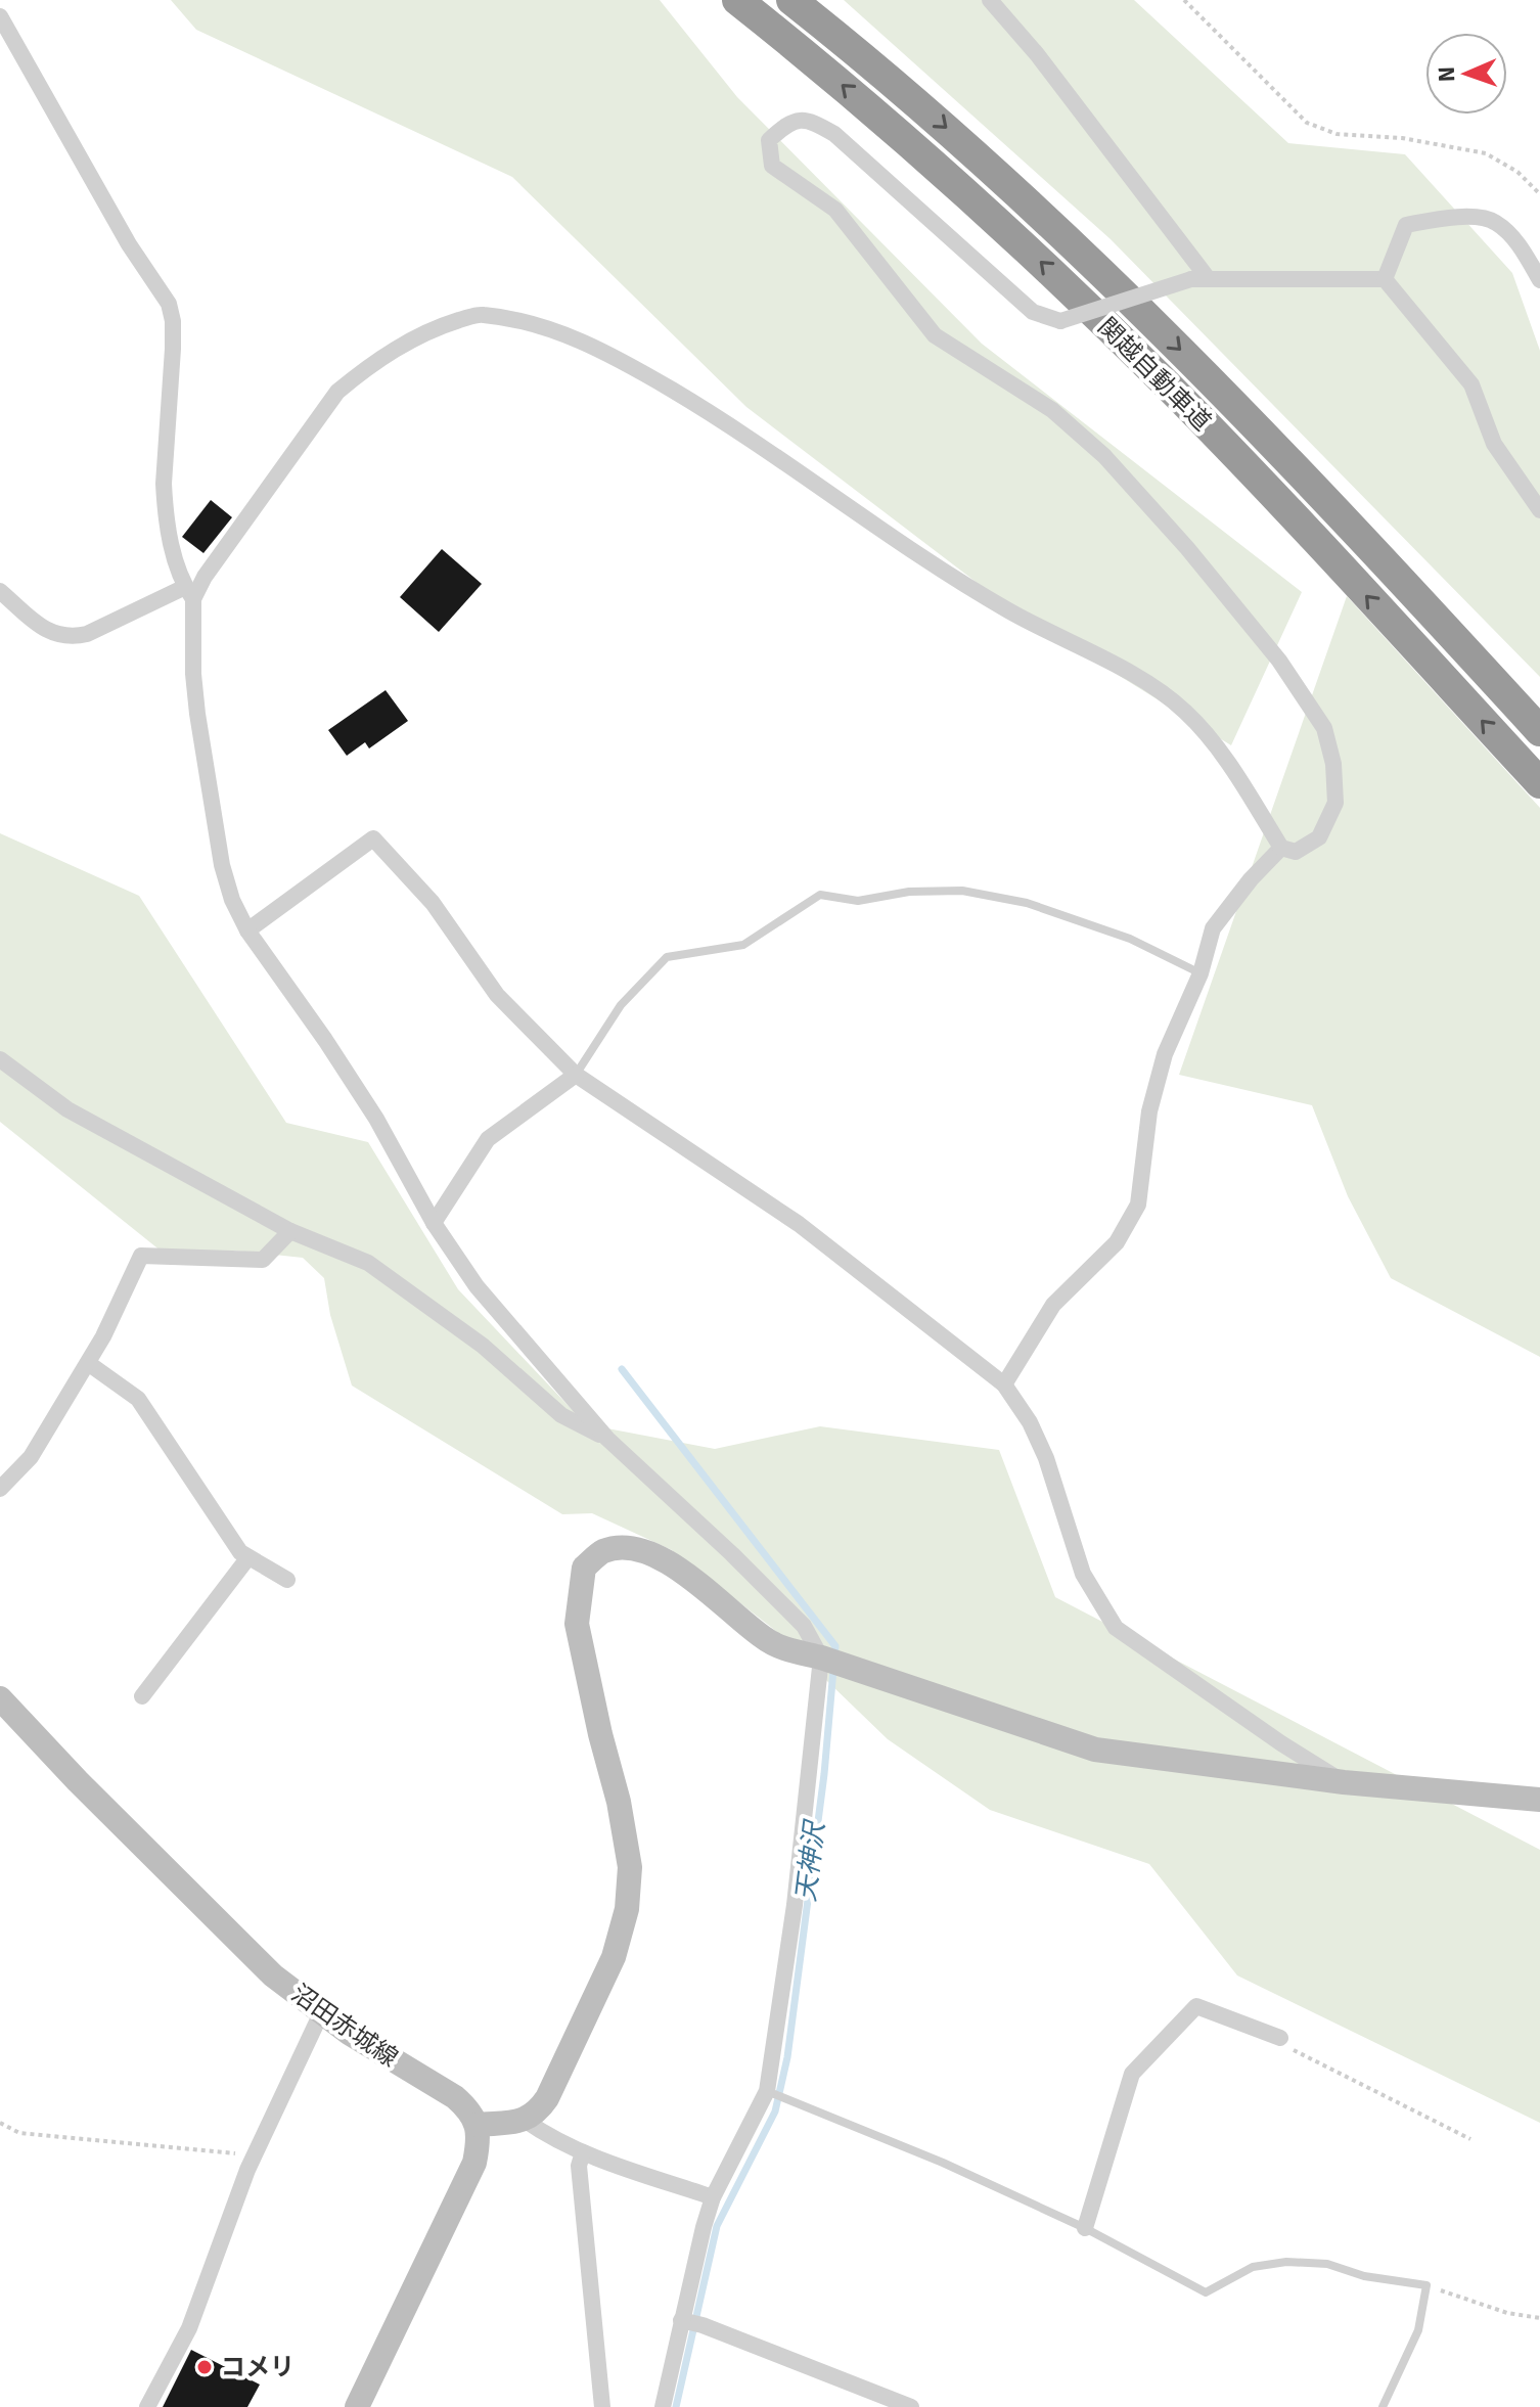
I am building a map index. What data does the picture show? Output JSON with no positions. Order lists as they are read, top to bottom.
{
  "streets": {
    "highway": ["関越自動車道"],
    "street": ["沼田赤城線"]
  },
  "water": ["天神沢"],
  "places": ["コメリ"],
  "north": "left"
}
